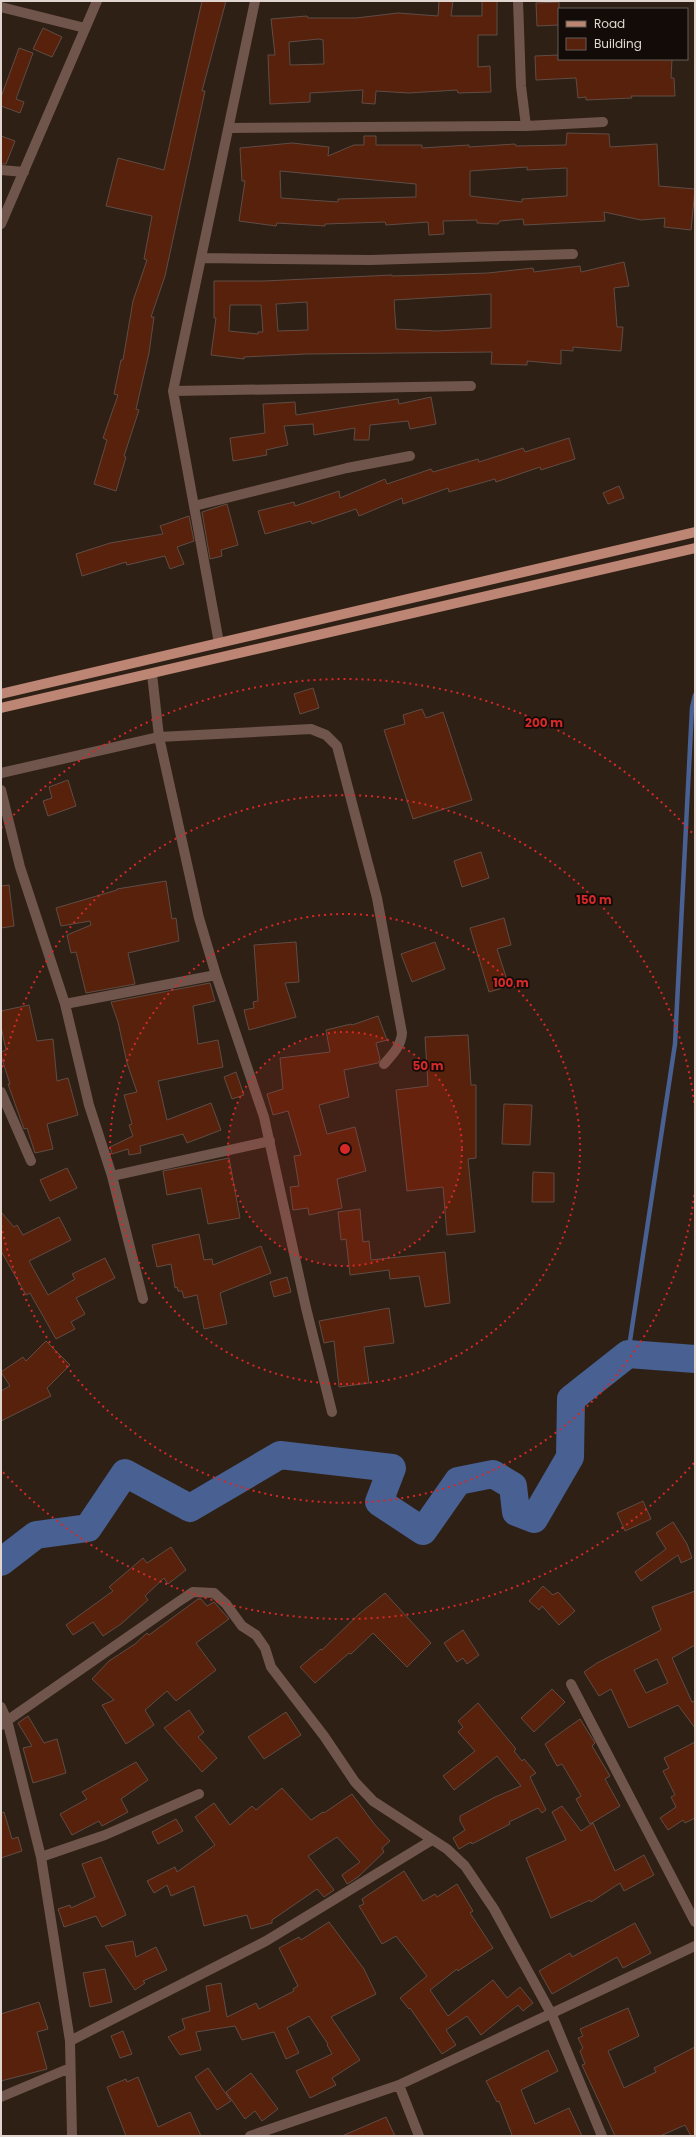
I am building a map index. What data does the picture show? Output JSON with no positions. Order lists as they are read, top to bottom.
{
  "legend": ["Road", "Building"],
  "rings": [
    "200 m",
    "150 m",
    "100 m",
    "50 m"
  ]
}
